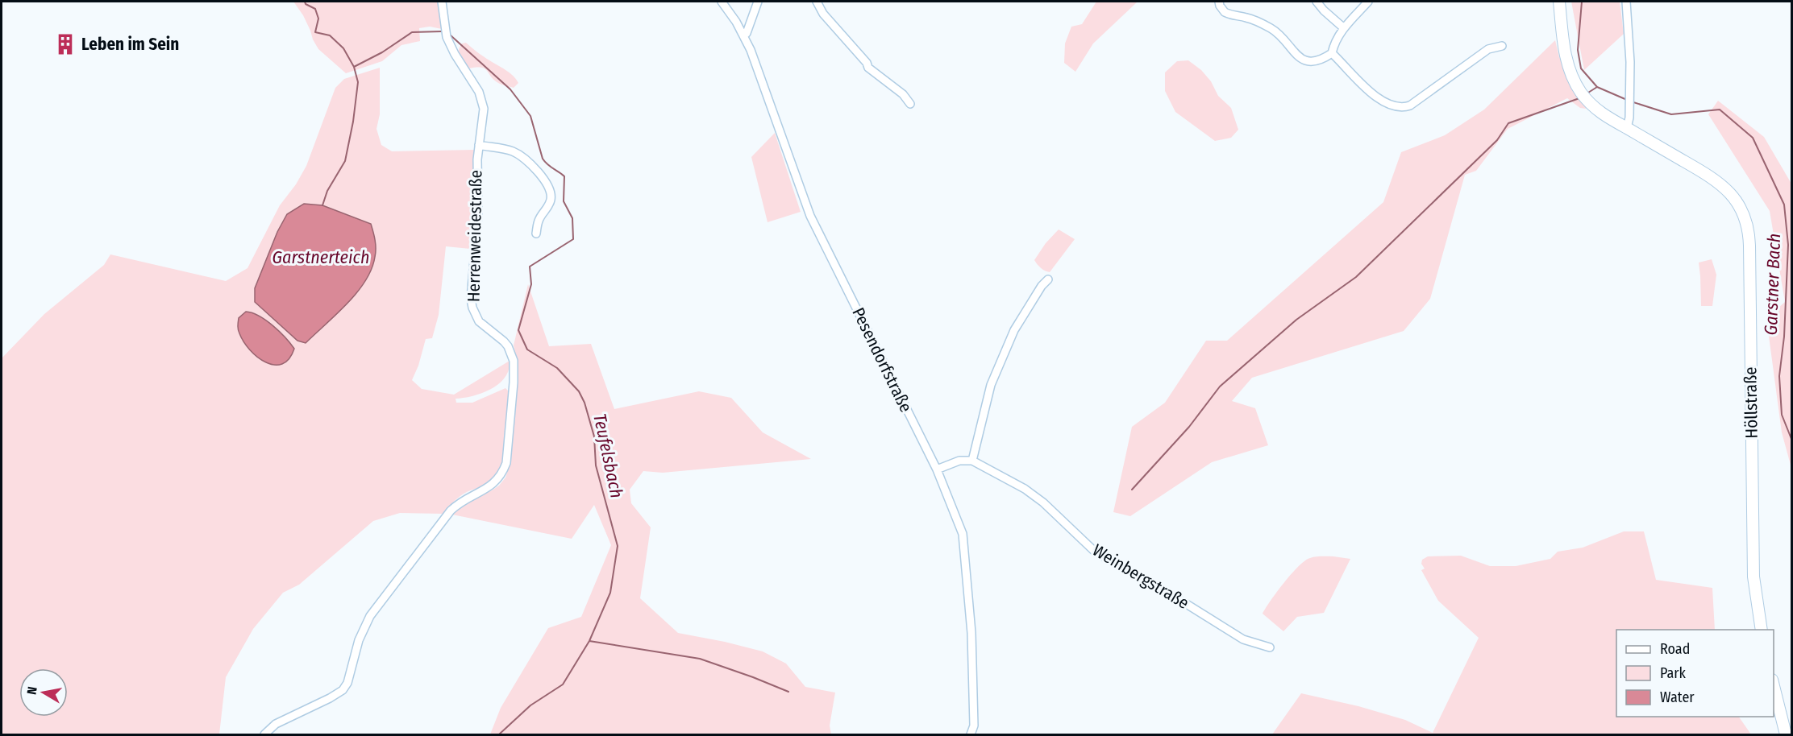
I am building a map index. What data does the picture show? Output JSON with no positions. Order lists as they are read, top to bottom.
{
  "streets": {
    "street": [
      "Herrenweidestraße",
      "Pesendorfstraße",
      "Höllstraße",
      "Weinbergstraße"
    ]
  },
  "water": ["Garstnerteich", "Garstner Bach", "Teufelsbach"],
  "places": {
    "building": ["Leben im Sein"]
  },
  "legend": ["Road", "Park", "Water"],
  "north": "left"
}
